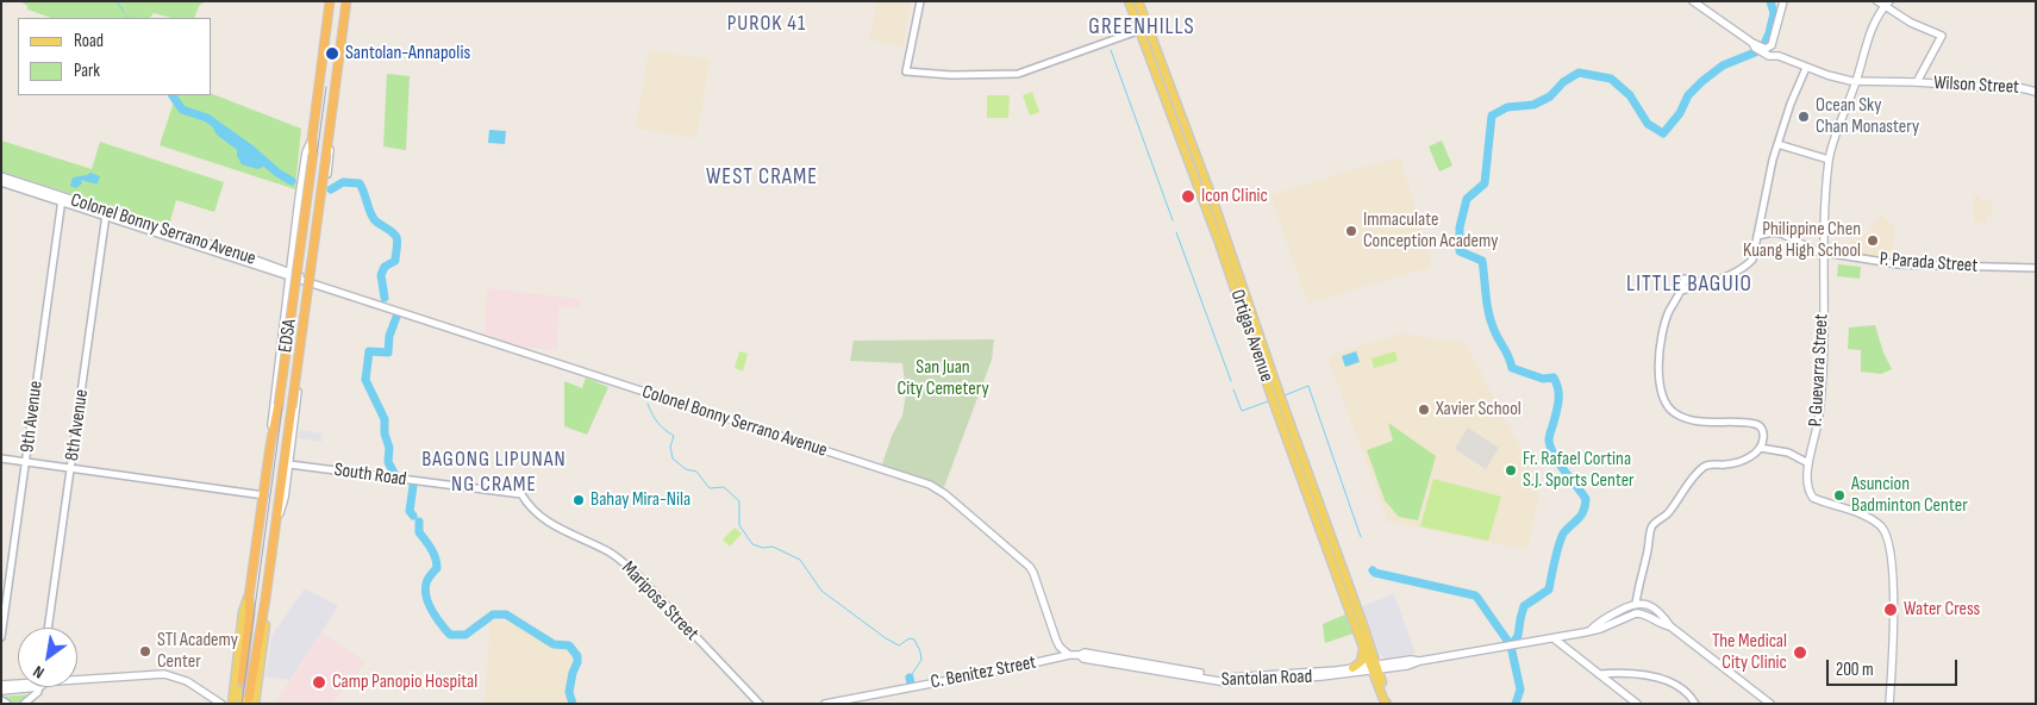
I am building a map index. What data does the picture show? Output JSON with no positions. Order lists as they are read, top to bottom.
{
  "streets": {
    "highway": ["EDSA"],
    "main road": [
      "Wilson Street",
      "Colonel Bonny Serrano Avenue",
      "Ortigas Avenue",
      "P. Guevarra Street",
      "C. Benitez Street",
      "Santolan Road"
    ],
    "street": [
      "P. Parada Street",
      "9th Avenue",
      "8th Avenue",
      "South Road",
      "Mariposa Street"
    ]
  },
  "crossings": [
    ["Wilson Street", "P. Guevarra Street"],
    ["Colonel Bonny Serrano Avenue", "EDSA"],
    ["Colonel Bonny Serrano Avenue", "9th Avenue"],
    ["Colonel Bonny Serrano Avenue", "8th Avenue"],
    ["Colonel Bonny Serrano Avenue", "C. Benitez Street"],
    ["Colonel Bonny Serrano Avenue", "Santolan Road"],
    ["P. Parada Street", "P. Guevarra Street"],
    ["EDSA", "South Road"],
    ["Ortigas Avenue", "Santolan Road"],
    ["South Road", "Mariposa Street"],
    ["C. Benitez Street", "Santolan Road"]
  ],
  "districts": [
    "PUROK 41",
    "GREENHILLS",
    "WEST CRAME",
    "LITTLE BAGUIO",
    "BAGONG LIPUNAN NG CRAME"
  ],
  "parks": ["San Juan City Cemetery"],
  "places": [
    "Santolan-Annapolis",
    "Ocean Sky Chan Monastery",
    "Icon Clinic",
    "Immaculate Conception Academy",
    "Philippine Chen Kuang High School",
    "Xavier School",
    "Fr. Rafael Cortina S.J. Sports Center",
    "Asuncion Badminton Center",
    "Bahay Mira-Nila",
    "Water Cress",
    "STI Academy Center",
    "The Medical City Clinic",
    "Camp Panopio Hospital"
  ],
  "legend": ["Road", "Park"],
  "scale_bar": "200 m",
  "north": "bottom left"
}
